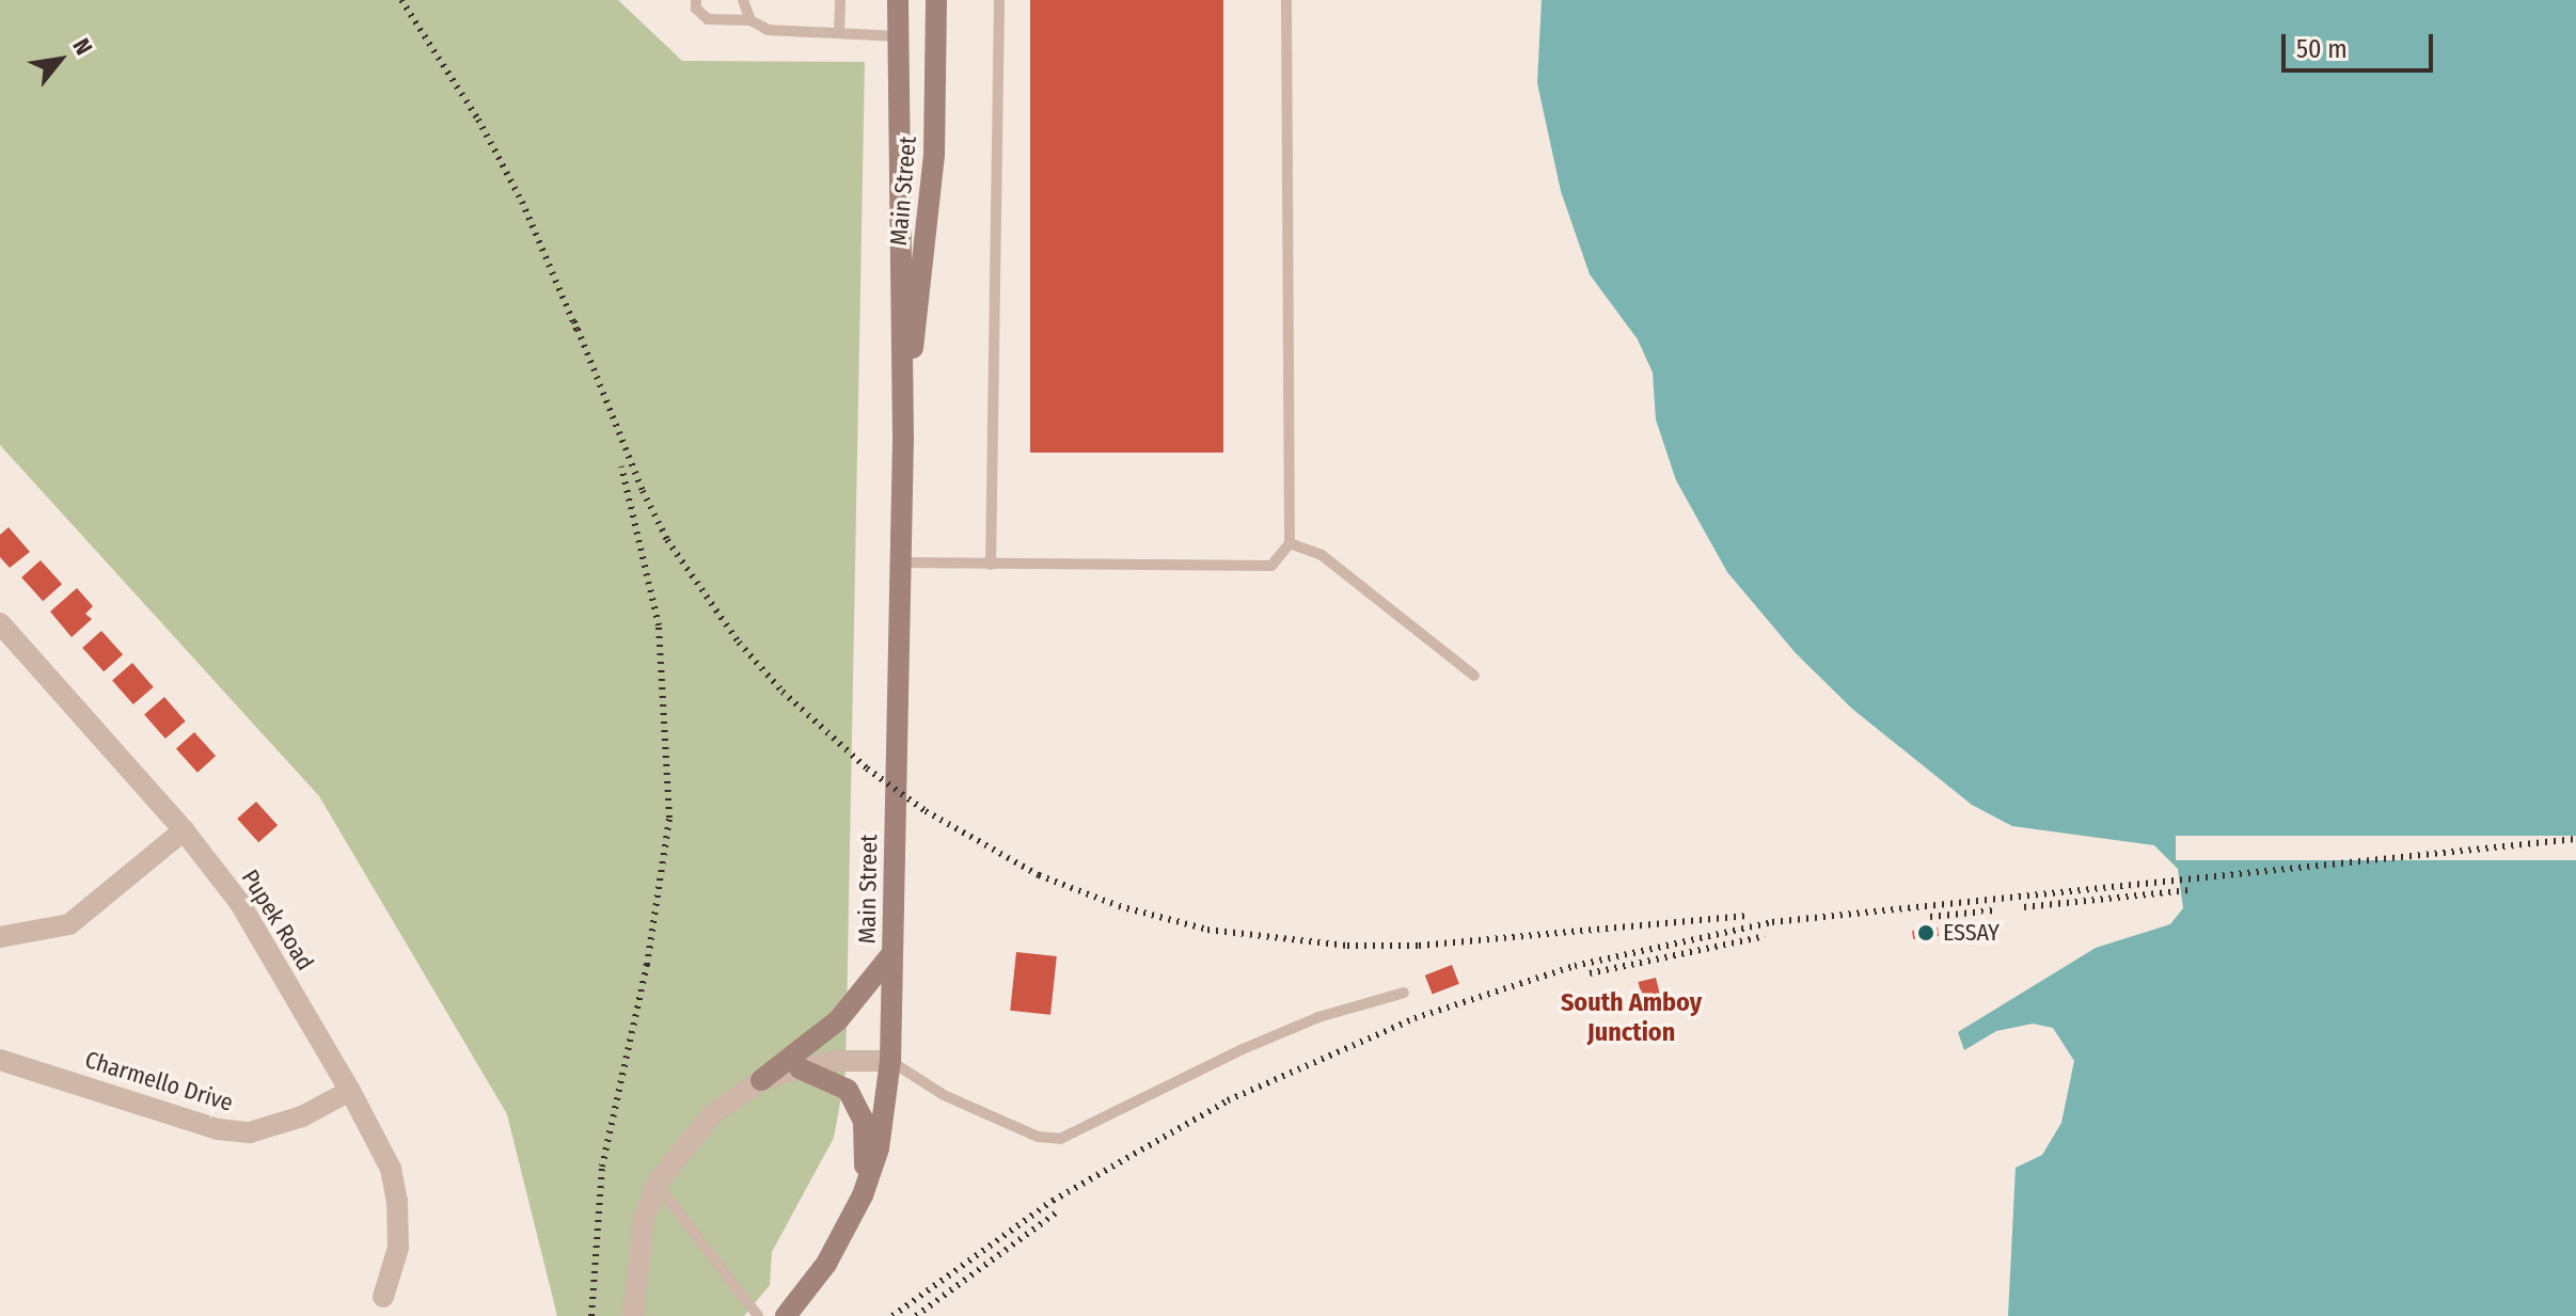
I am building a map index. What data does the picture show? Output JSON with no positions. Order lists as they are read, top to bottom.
{
  "streets": {
    "main road": ["Main Street"],
    "street": ["Pupek Road", "Charmello Drive"]
  },
  "crossings": [
    ["Pupek Road", "Charmello Drive"]
  ],
  "districts": ["South Amboy Junction"],
  "places": ["ESSAY"],
  "scale_bar": "50 m",
  "north": "top right"
}
